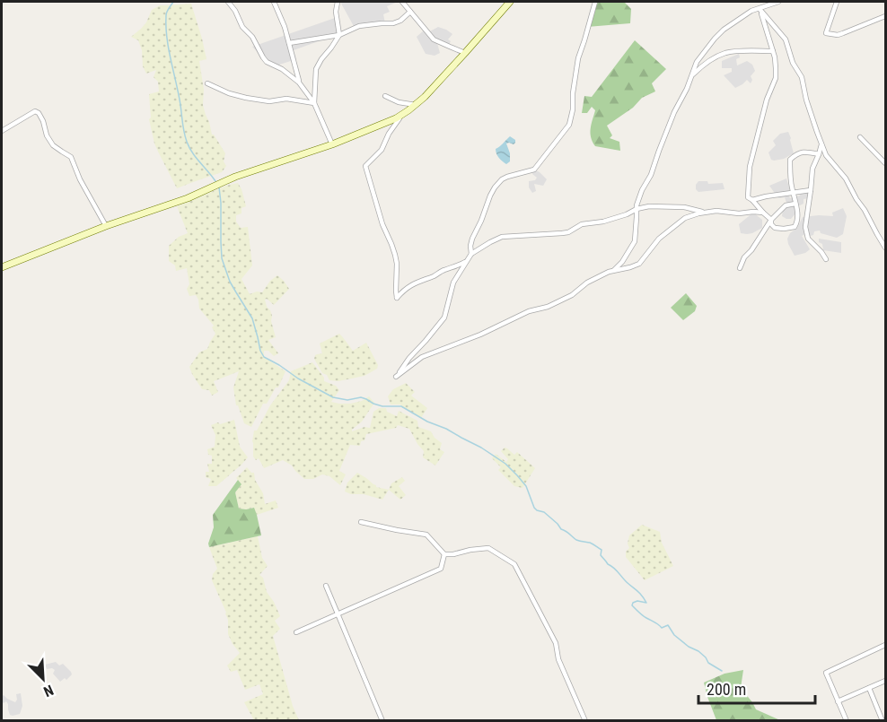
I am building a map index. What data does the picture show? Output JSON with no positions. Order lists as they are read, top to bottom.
{
  "scale_bar": "200 m",
  "north": "bottom right"
}
